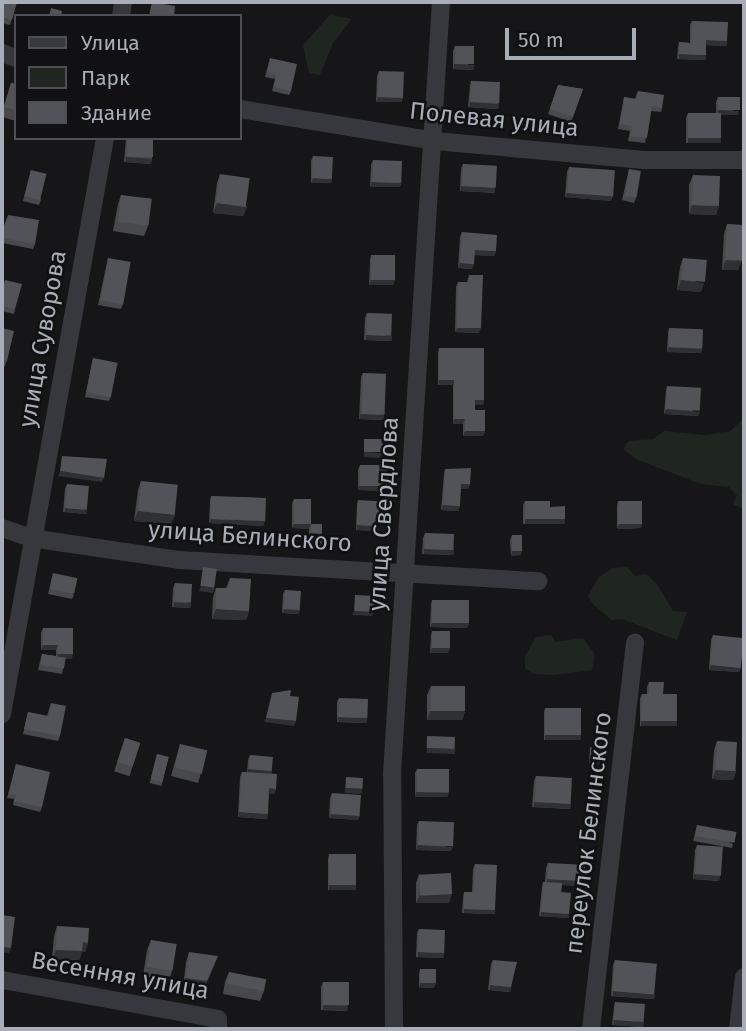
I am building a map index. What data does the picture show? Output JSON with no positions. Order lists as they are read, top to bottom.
{
  "streets": {
    "street": [
      "Полевая улица",
      "улица Суворова",
      "улица Свердлова",
      "улица Белинского",
      "переулок Белинского",
      "Весенняя улица"
    ]
  },
  "crossings": [
    ["Полевая улица", "улица Свердлова"],
    ["улица Суворова", "улица Белинского"],
    ["улица Свердлова", "улица Белинского"]
  ],
  "legend": ["Улица", "Парк", "Здание"],
  "scale_bar": "50 m"
}
